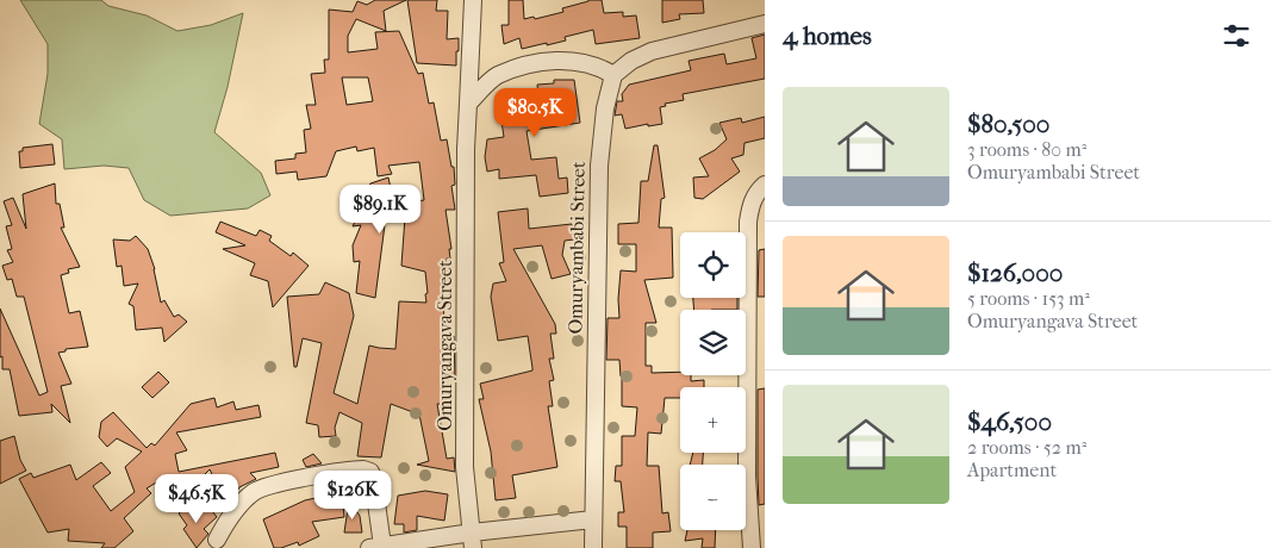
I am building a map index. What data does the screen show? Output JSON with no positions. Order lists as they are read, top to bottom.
{
  "streets": {
    "street": ["Omuryambabi Street", "Omuryangava Street"]
  },
  "page": {
    "heading": "4 homes",
    "list": [
      {
        "name": "$80,500",
        "note": "3 rooms · 80 m² · Omuryambabi Street"
      },
      {
        "name": "$126,000",
        "note": "5 rooms · 153 m² · Omuryangava Street"
      },
      {
        "name": "$46,500",
        "note": "2 rooms · 52 m² · Apartment"
      }
    ],
    "price": [
      "$80.5K",
      "$89.1K",
      "$126K",
      "$46.5K"
    ],
    "map_buttons": ["+", "−"]
  }
}
